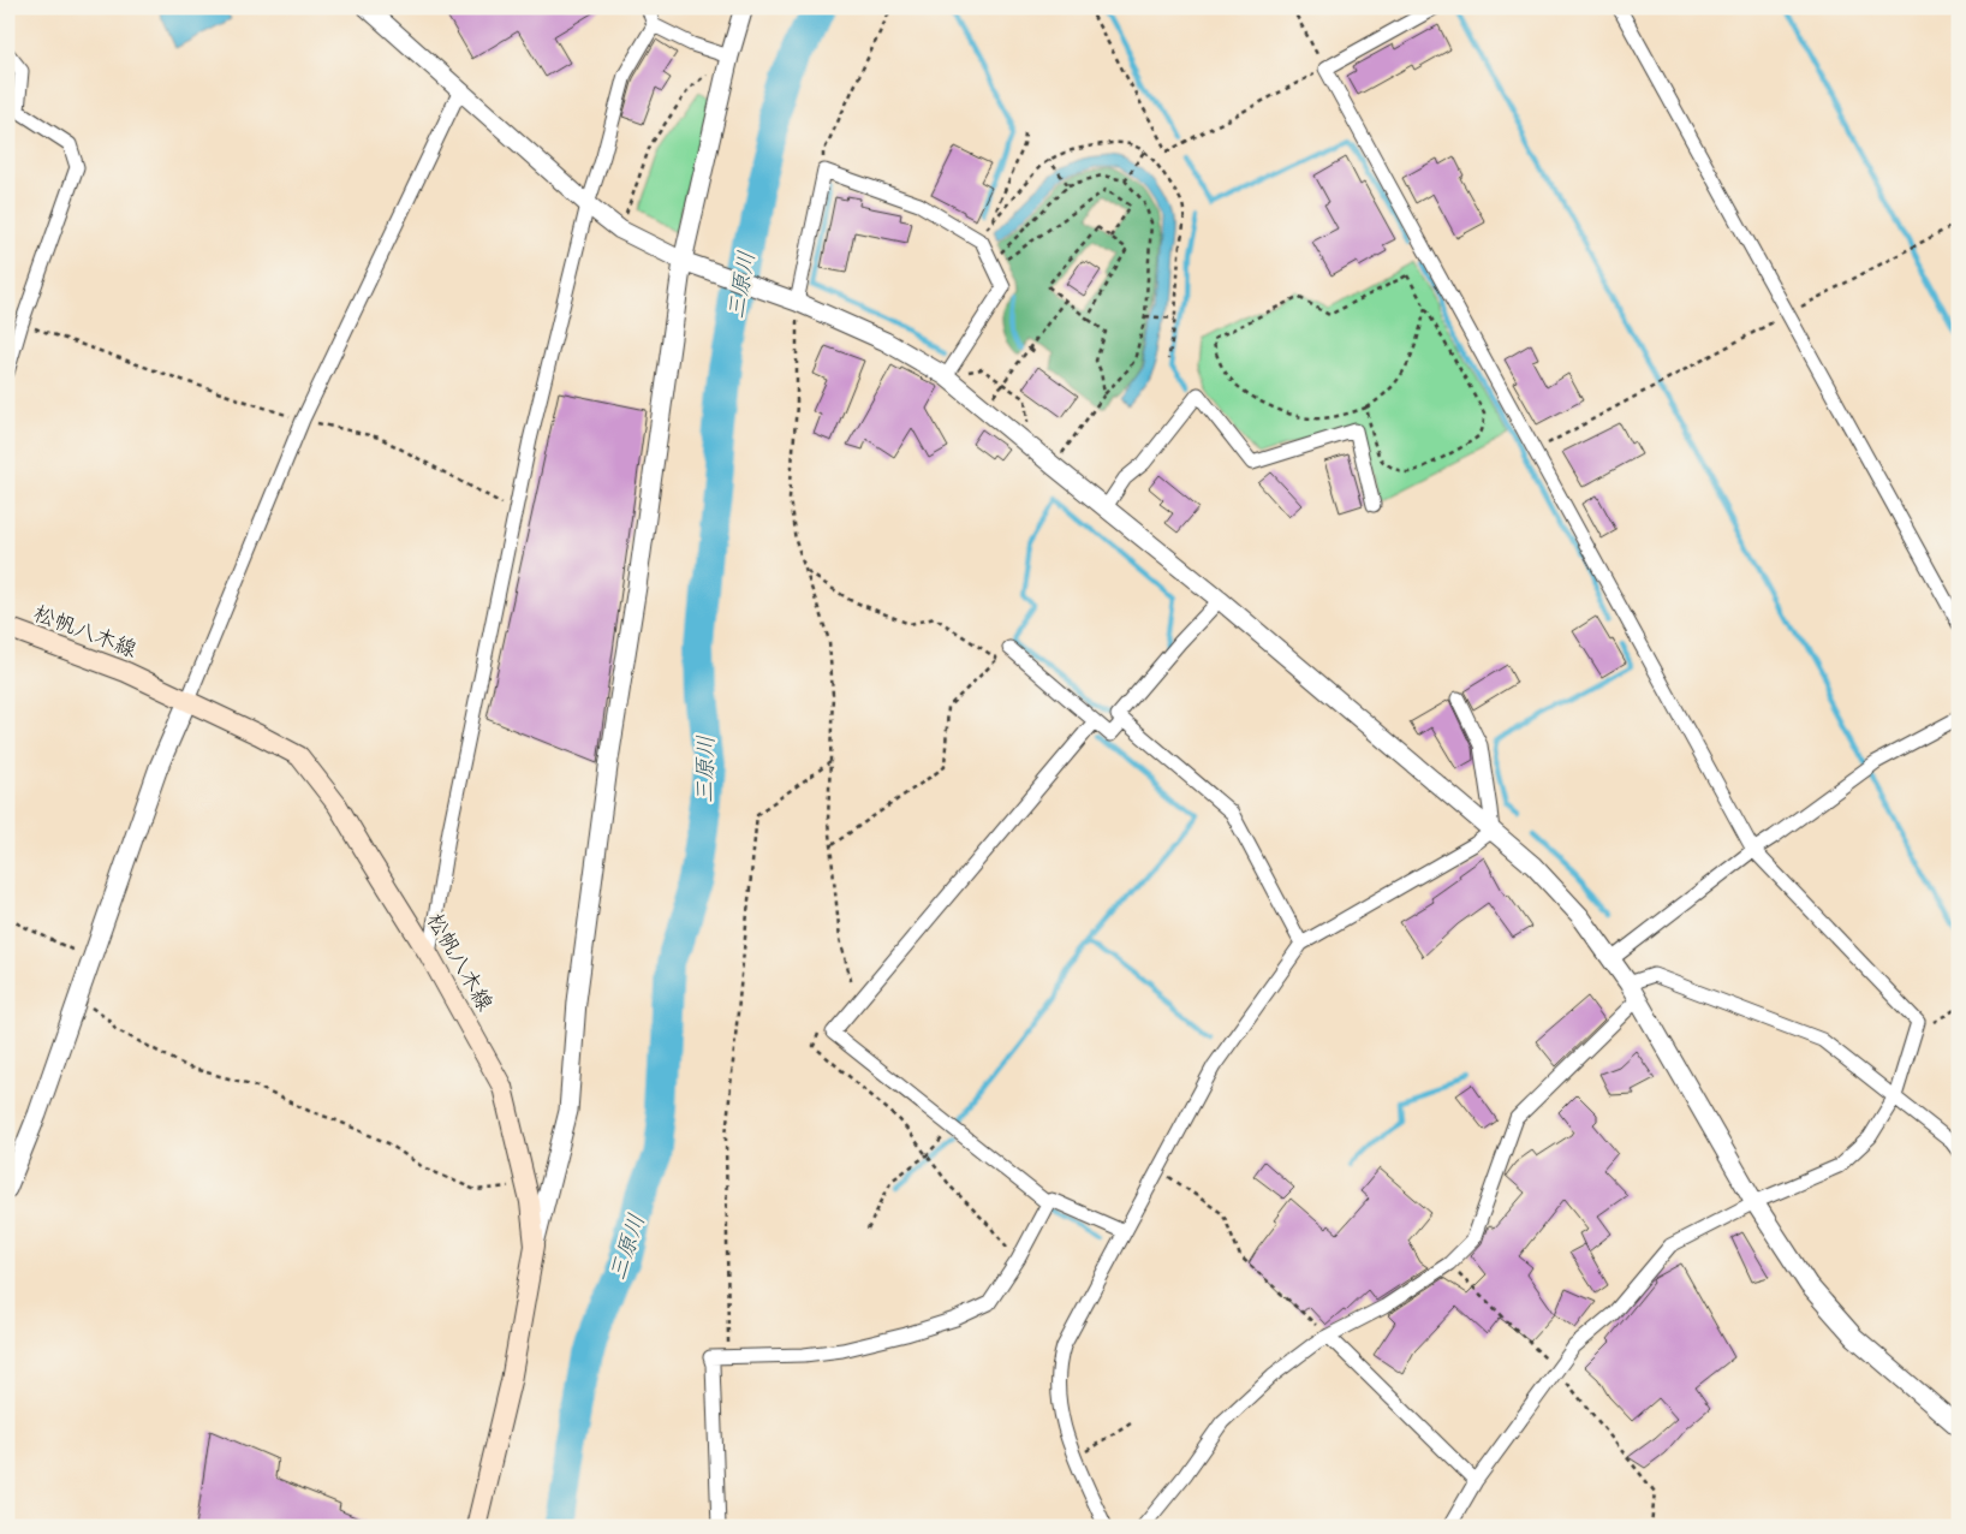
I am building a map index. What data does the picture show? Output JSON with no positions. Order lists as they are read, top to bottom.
{
  "streets": {
    "main road": ["松帆八木線"]
  },
  "water": ["三原川"]
}
